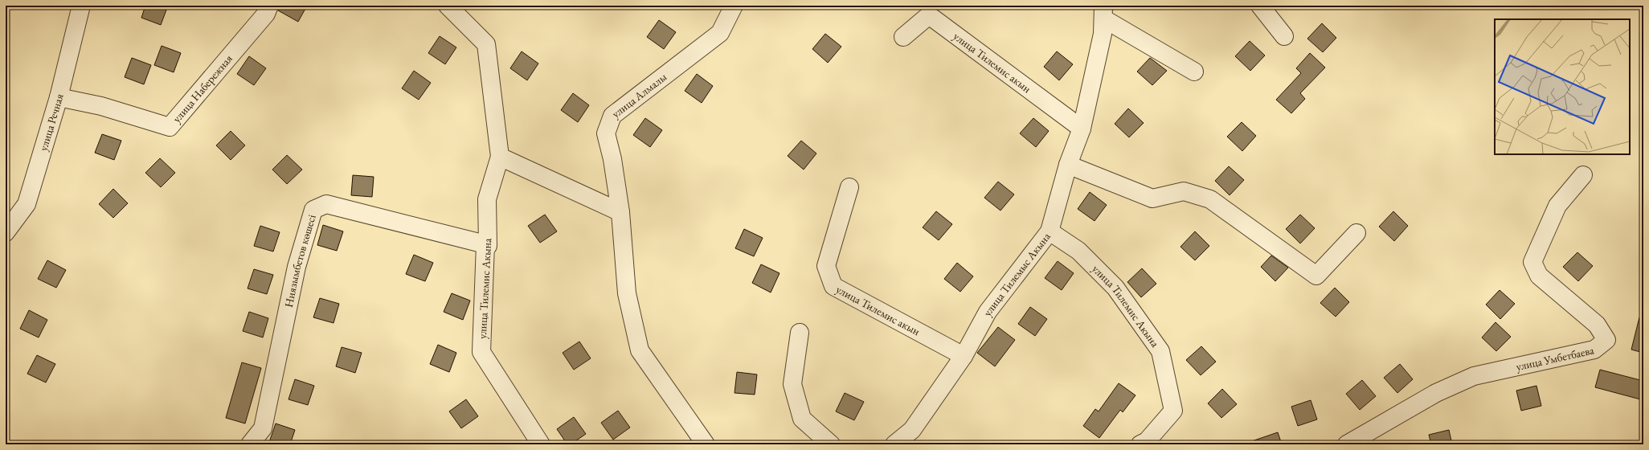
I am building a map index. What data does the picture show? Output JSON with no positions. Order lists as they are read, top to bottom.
{
  "streets": {
    "street": [
      "улица Тилемис акын",
      "улица Набережная",
      "улица Алмалы",
      "улица Речная",
      "Ниязымбетов көшесі",
      "улица Тилемыс Акына",
      "улица Тилемис Акына",
      "улица Умбетбаева"
    ]
  },
  "crossings": [
    ["улица Тилемис акын", "улица Тилемыс Акына"],
    ["улица Набережная", "улица Речная"],
    ["Ниязымбетов көшесі", "улица Тилемис Акына"],
    ["улица Тилемыс Акына", "улица Тилемис Акына"]
  ]
}
